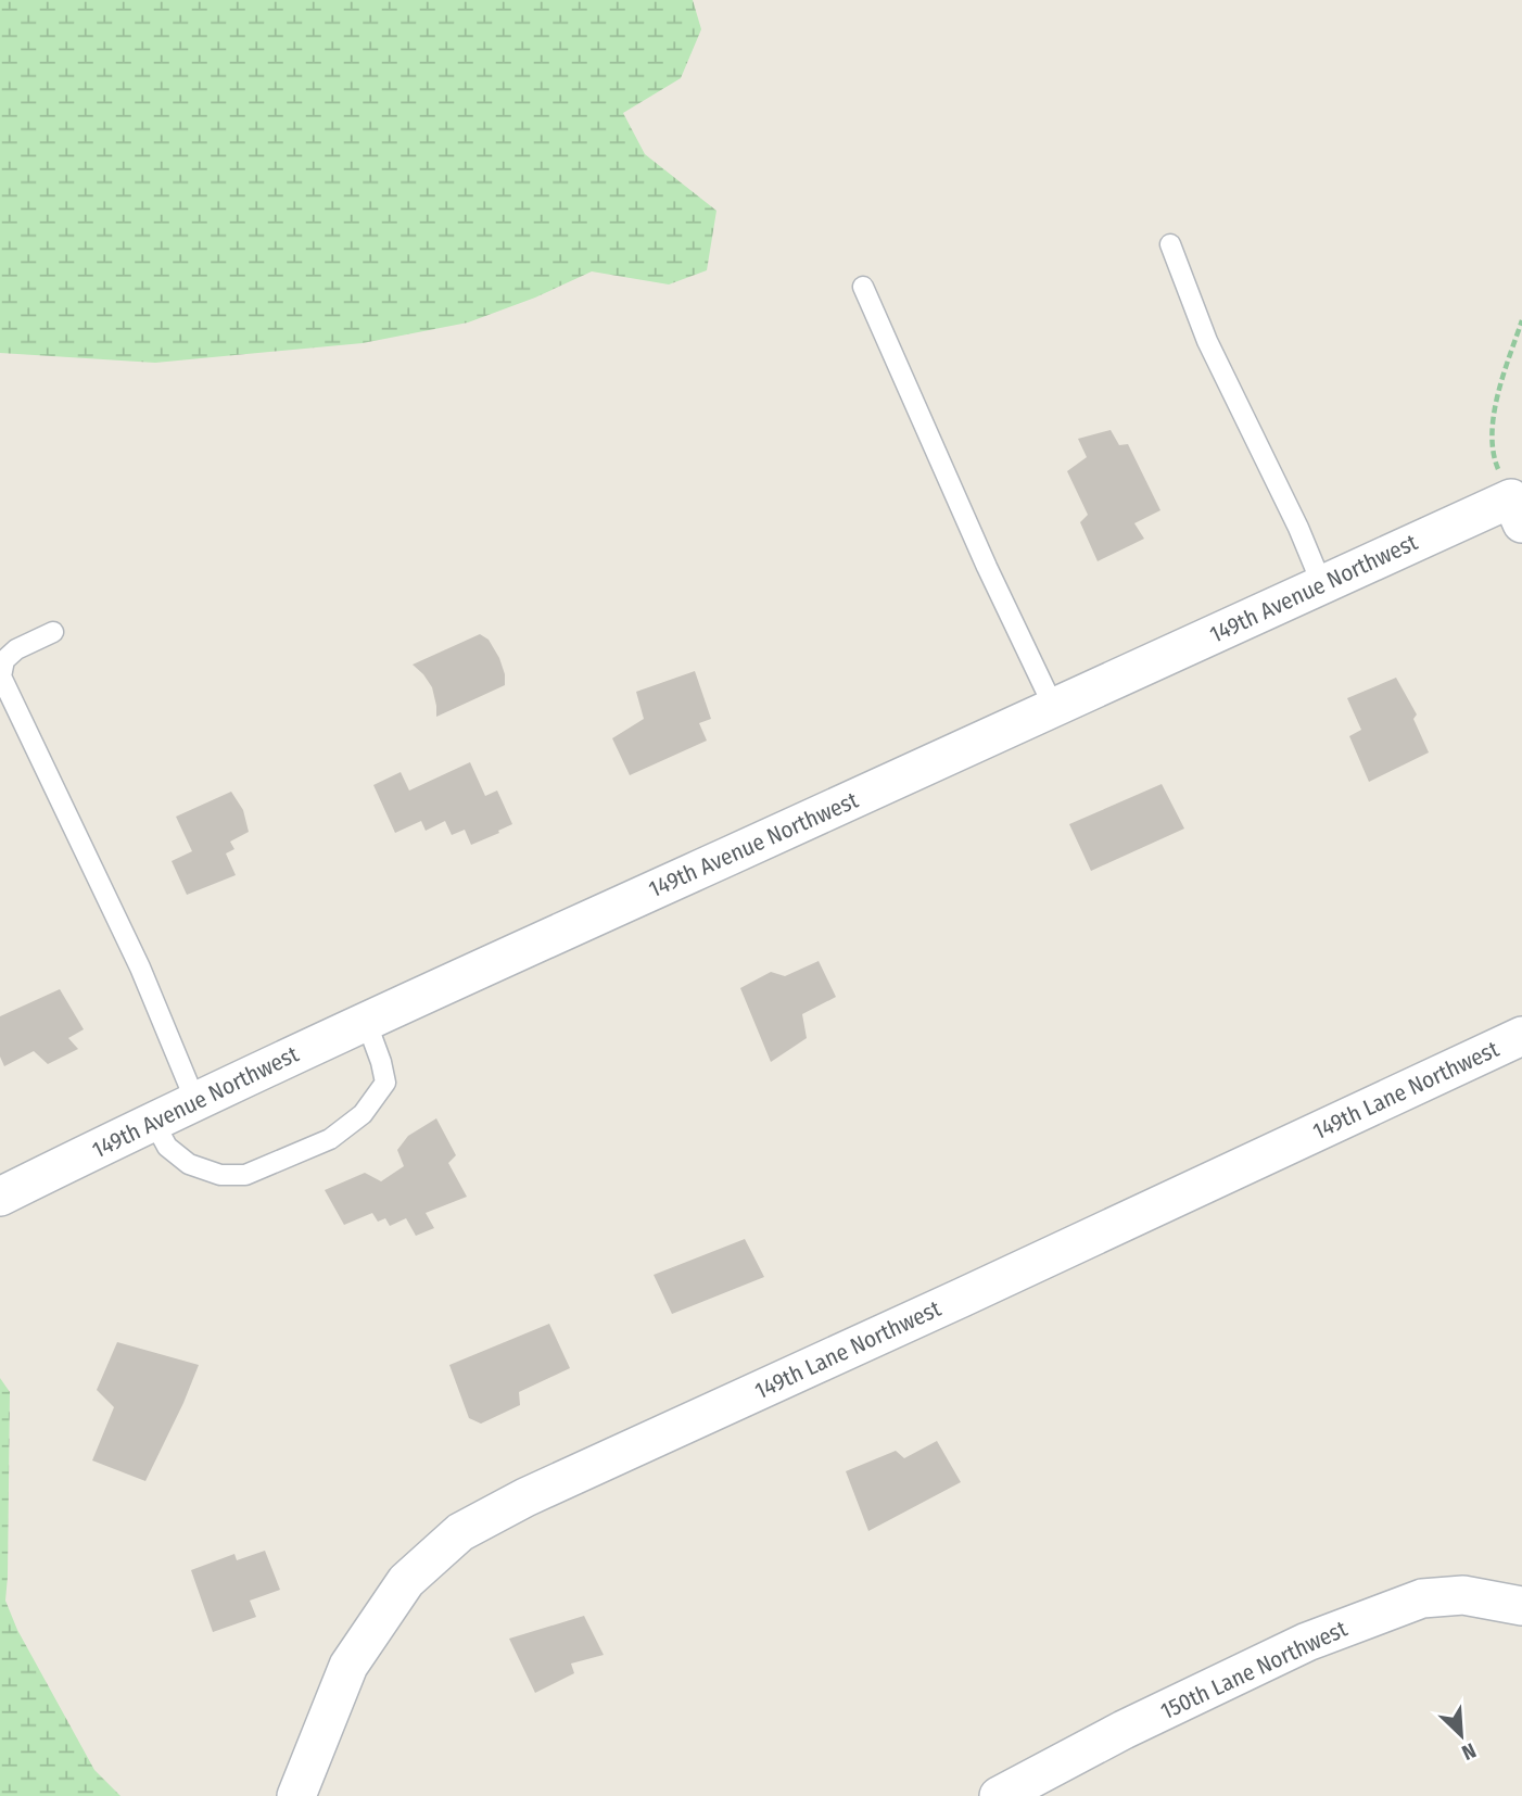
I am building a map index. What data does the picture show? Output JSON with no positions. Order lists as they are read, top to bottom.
{
  "streets": {
    "street": ["149th Avenue Northwest", "149th Lane Northwest", "150th Lane Northwest"]
  },
  "north": "bottom right"
}
